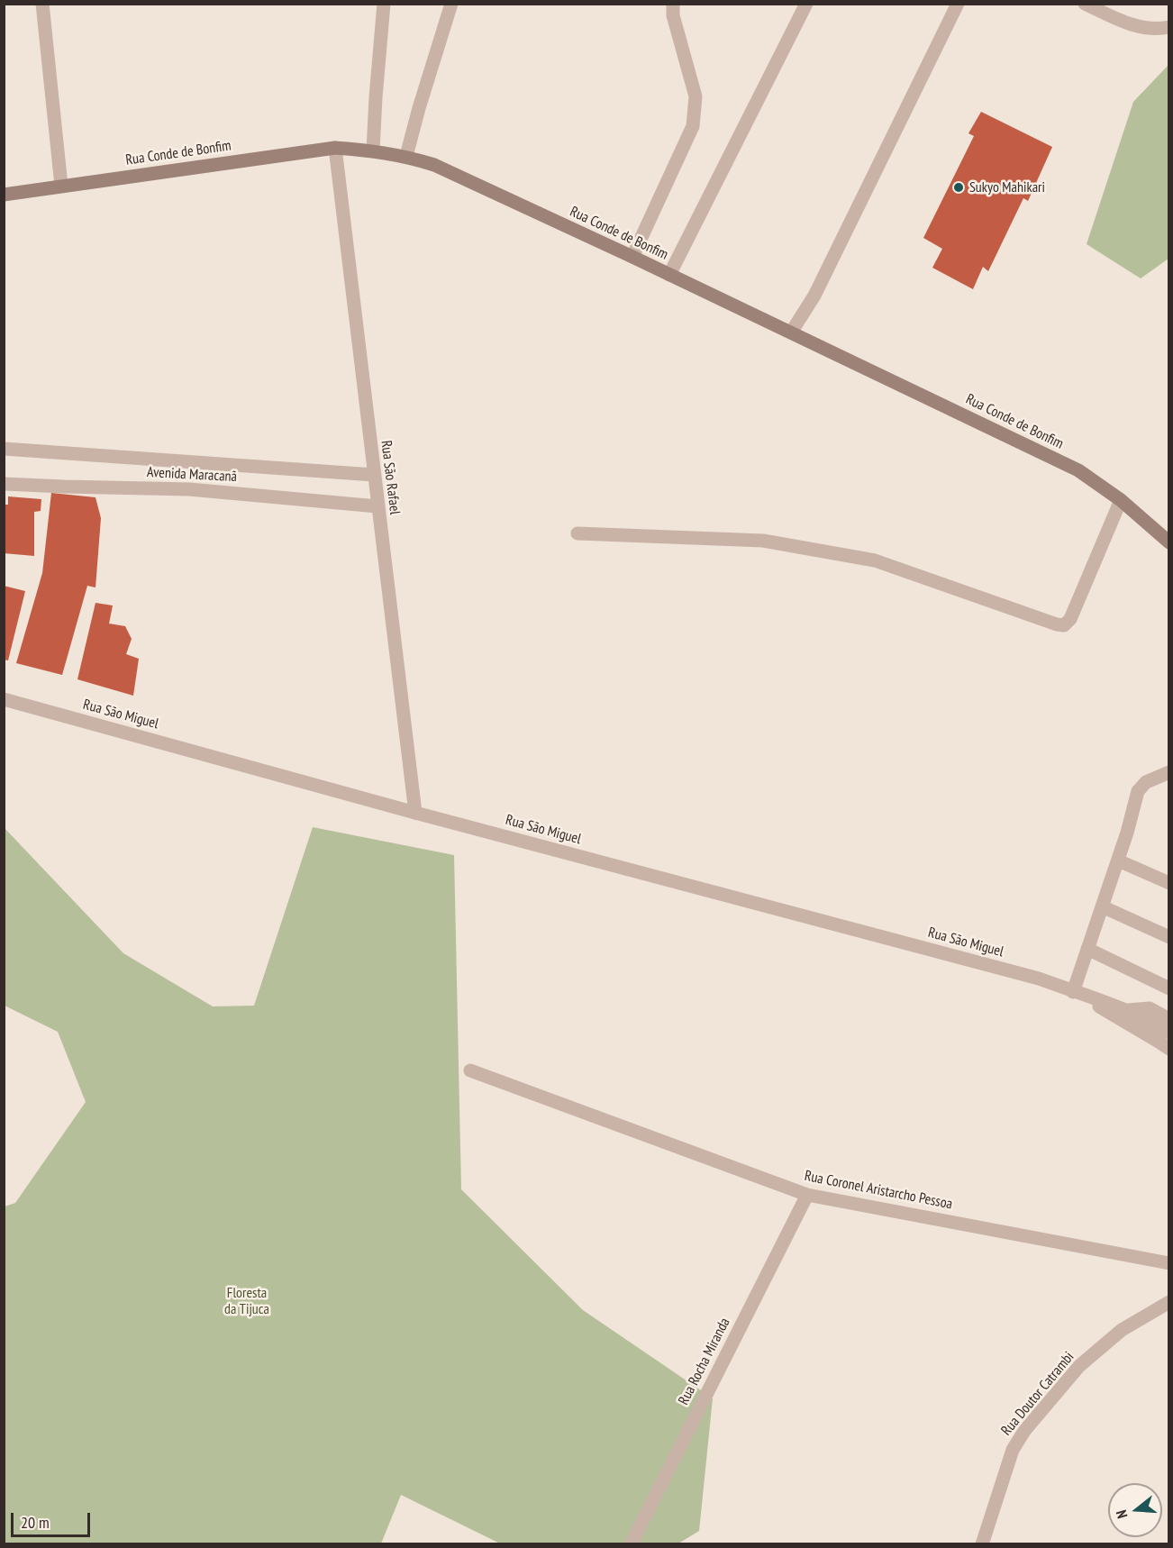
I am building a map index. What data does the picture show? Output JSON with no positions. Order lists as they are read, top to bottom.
{
  "streets": {
    "main road": ["Rua Conde de Bonfim"],
    "street": [
      "Avenida Maracanã",
      "Rua São Rafael",
      "Rua São Miguel",
      "Rua Coronel Aristarcho Pessoa",
      "Rua Rocha Miranda",
      "Rua Doutor Catrambi"
    ]
  },
  "crossings": [
    ["Rua Conde de Bonfim", "Rua São Rafael"],
    ["Avenida Maracanã", "Rua São Rafael"],
    ["Rua São Rafael", "Rua São Miguel"],
    ["Rua Coronel Aristarcho Pessoa", "Rua Rocha Miranda"]
  ],
  "parks": ["Floresta da Tijuca"],
  "places": ["Sukyo Mahikari"],
  "scale_bar": "20 m",
  "north": "left"
}
